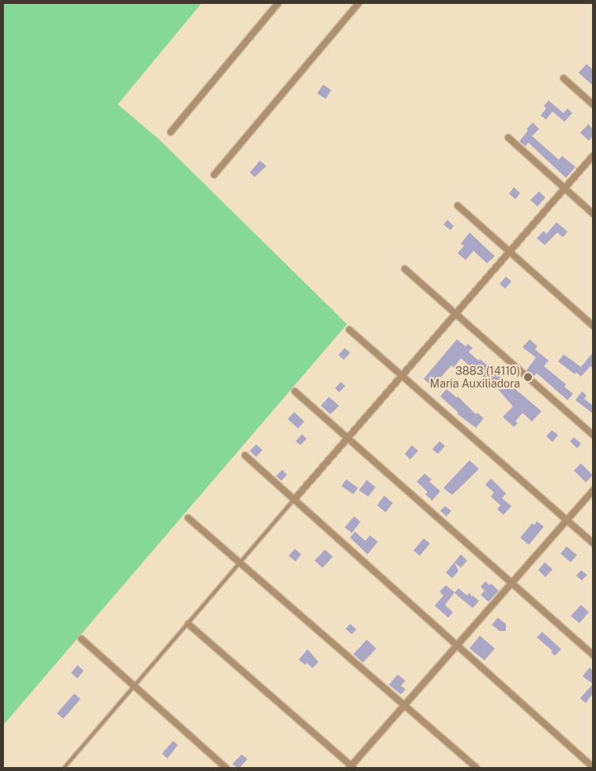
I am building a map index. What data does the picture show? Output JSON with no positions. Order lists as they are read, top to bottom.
{
  "places": ["3883 (14110) Maria Auxiliadora"]
}
